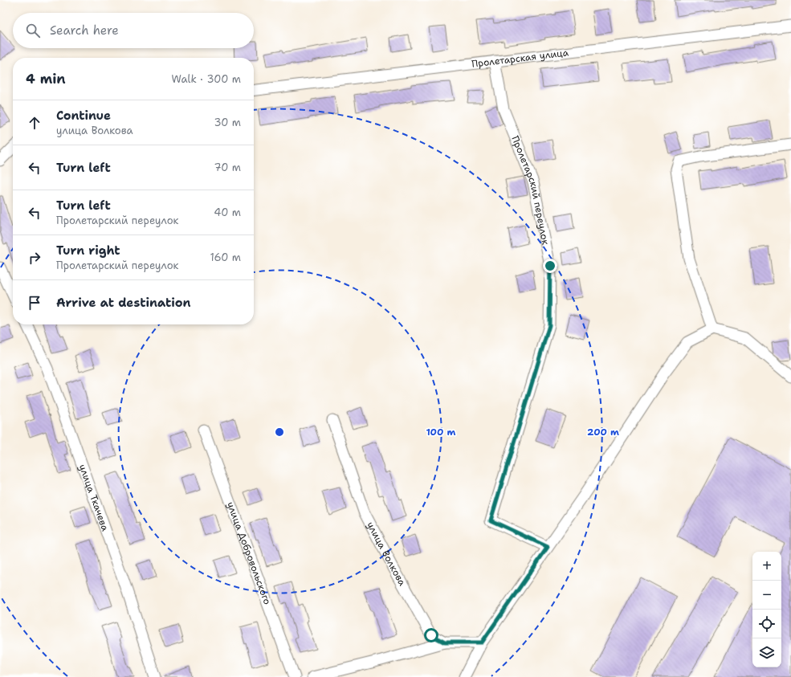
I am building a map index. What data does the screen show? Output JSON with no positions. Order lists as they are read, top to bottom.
{
  "streets": {
    "street": [
      "Пролетарская улица",
      "Пролетарский переулок",
      "улица Ткачева",
      "улица Добровольского",
      "улица Волкова"
    ]
  },
  "crossings": [
    ["Пролетарская улица", "Пролетарский переулок"]
  ],
  "page": {
    "search": "Search here",
    "heading": ["4 min", "Walk · 300 m"],
    "list": [
      ["Continue", "улица Волкова", "30 m"],
      ["Turn left", "70 m"],
      ["Turn left", "Пролетарский переулок", "40 m"],
      ["Turn right", "Пролетарский переулок", "160 m"],
      "Arrive at destination"
    ],
    "map_buttons": ["+", "−"]
  },
  "rings": ["100 m", "200 m"]
}
